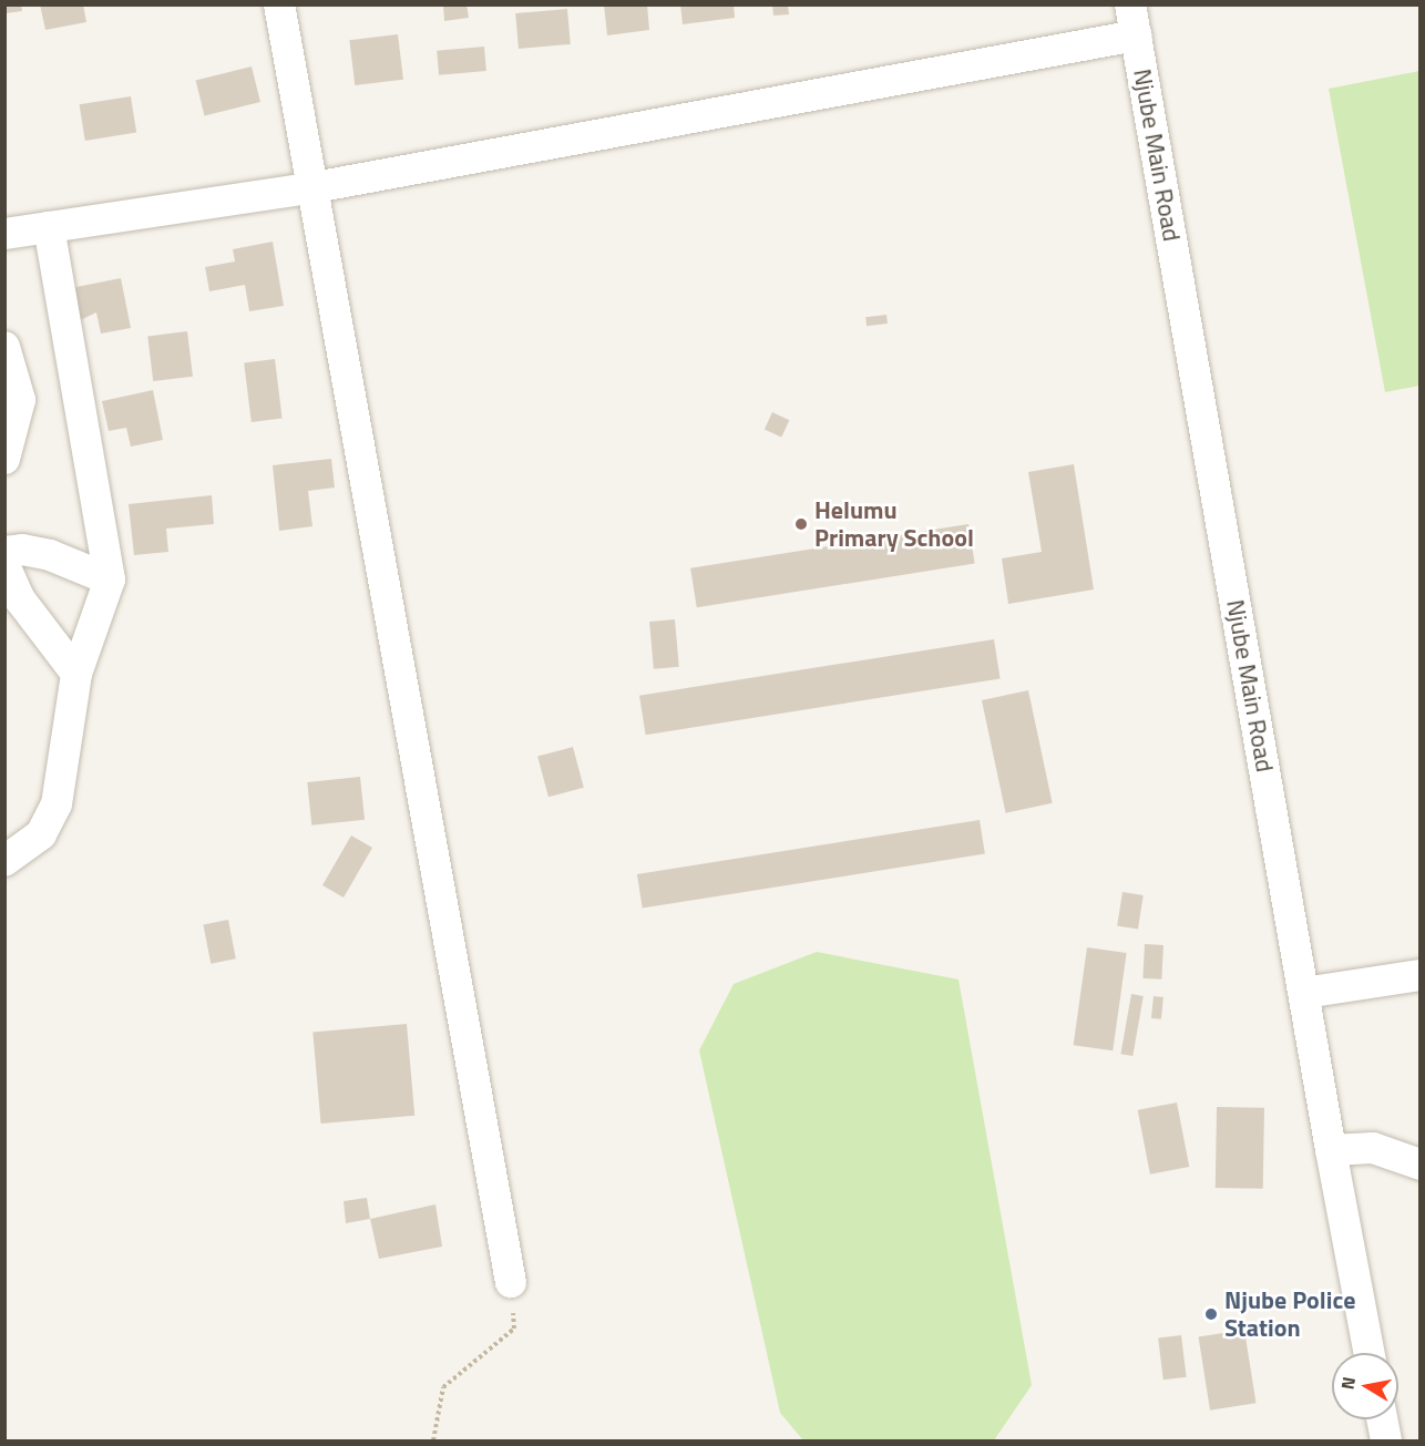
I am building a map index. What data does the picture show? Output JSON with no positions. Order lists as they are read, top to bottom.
{
  "streets": {
    "street": ["Njube Main Road"]
  },
  "places": ["Helumu Primary School", "Njube Police Station"],
  "north": "left"
}
